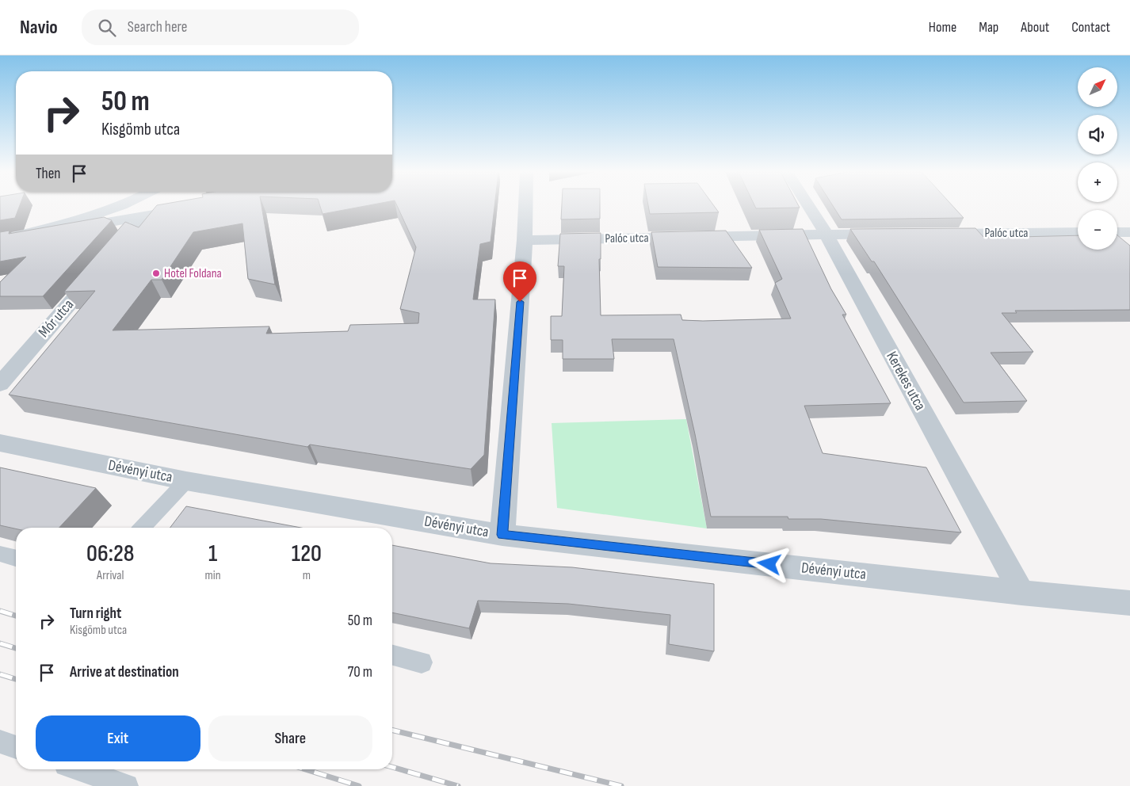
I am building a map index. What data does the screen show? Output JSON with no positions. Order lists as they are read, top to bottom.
{
  "streets": {
    "street": [
      "Palóc utca",
      "Mór utca",
      "Kerekes utca",
      "Dévényi utca"
    ]
  },
  "crossings": [
    ["Palóc utca", "Kerekes utca"],
    ["Kerekes utca", "Dévényi utca"]
  ],
  "places": ["Hotel Foldana"],
  "north": "top right",
  "page": {
    "header": "Navio",
    "search": "Search here",
    "nav": [
      "Home",
      "Map",
      "About",
      "Contact"
    ],
    "map_buttons": ["+", "−"],
    "turn": ["50 m", "Kisgömb utca"],
    "then": "Then",
    "eta": [
      "06:28",
      "Arrival",
      "1",
      "min",
      "120",
      "m"
    ],
    "list": [
      {
        "name": "Turn right",
        "note": "Kisgömb utca",
        "value": "50 m"
      },
      {
        "name": "Arrive at destination",
        "value": "70 m"
      }
    ],
    "buttons": ["Exit", "Share"]
  }
}
